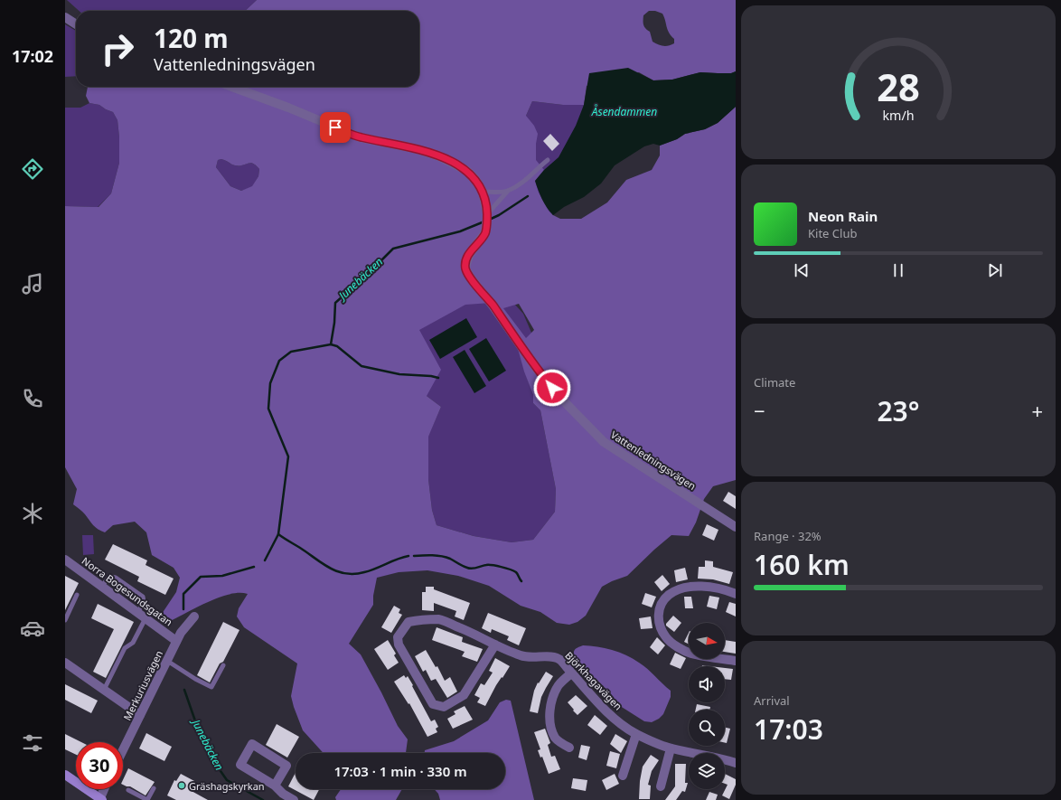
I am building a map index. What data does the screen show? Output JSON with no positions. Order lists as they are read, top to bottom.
{
  "streets": {
    "street": [
      "Vattenledningsvägen",
      "Norra Bogesundsgatan",
      "Björkhagavägen",
      "Merkuriusvägen"
    ]
  },
  "crossings": [
    ["Norra Bogesundsgatan", "Merkuriusvägen"]
  ],
  "water": ["Åsendammen", "Junebäcken"],
  "places": ["Gräshagskyrkan"],
  "north": "right",
  "page": {
    "tabs": "17:02",
    "turn": ["120 m", "Vattenledningsvägen"],
    "song": ["Neon Rain", "Kite Club"],
    "tile": [
      "Climate",
      ["Range · 32%", "160 km"],
      ["Arrival", "17:03"]
    ],
    "heat": ["−", "23°", "+"],
    "limit": "30",
    "trip": "17:03 · 1 min · 330 m",
    "gauge": ["28", "km/h"]
  }
}
